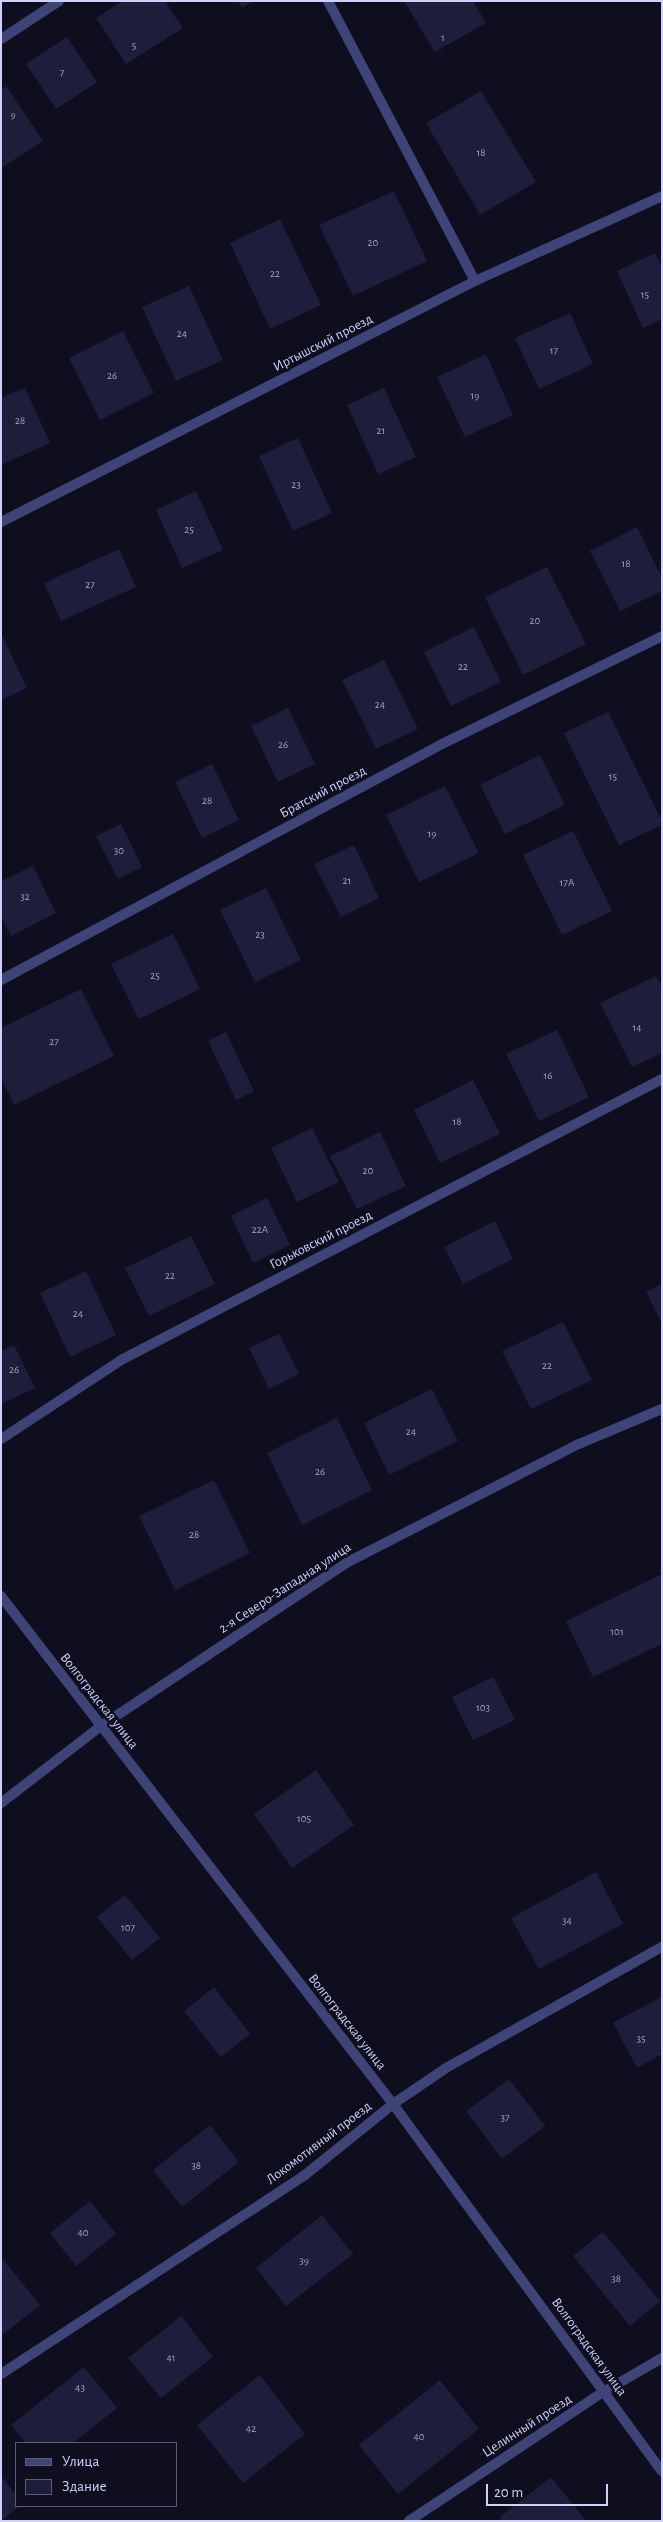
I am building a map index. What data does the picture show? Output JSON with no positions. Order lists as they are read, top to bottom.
{
  "streets": {
    "street": [
      "Иртышский проезд",
      "Братский проезд",
      "Горьковский проезд",
      "2-я Северо-Западная улица",
      "Волгоградская улица",
      "Локомотивный проезд",
      "Целинный проезд"
    ]
  },
  "crossings": [
    ["2-я Северо-Западная улица", "Волгоградская улица"],
    ["Волгоградская улица", "Локомотивный проезд"],
    ["Волгоградская улица", "Целинный проезд"]
  ],
  "house_numbers": [
    "1",
    "5",
    "7",
    "9",
    "18",
    "20",
    "22",
    "15",
    "24",
    "17",
    "26",
    "19",
    "28",
    "21",
    "23",
    "25",
    "18",
    "27",
    "20",
    "22",
    "24",
    "26",
    "15",
    "28",
    "19",
    "30",
    "21",
    "17А",
    "32",
    "23",
    "25",
    "14",
    "27",
    "16",
    "18",
    "20",
    "22А",
    "22",
    "24",
    "22",
    "26",
    "24",
    "26",
    "28",
    "101",
    "103",
    "105",
    "34",
    "107",
    "35",
    "37",
    "38",
    "40",
    "39",
    "38",
    "41",
    "43",
    "42",
    "40"
  ],
  "legend": ["Улица", "Здание"],
  "scale_bar": "20 m"
}
